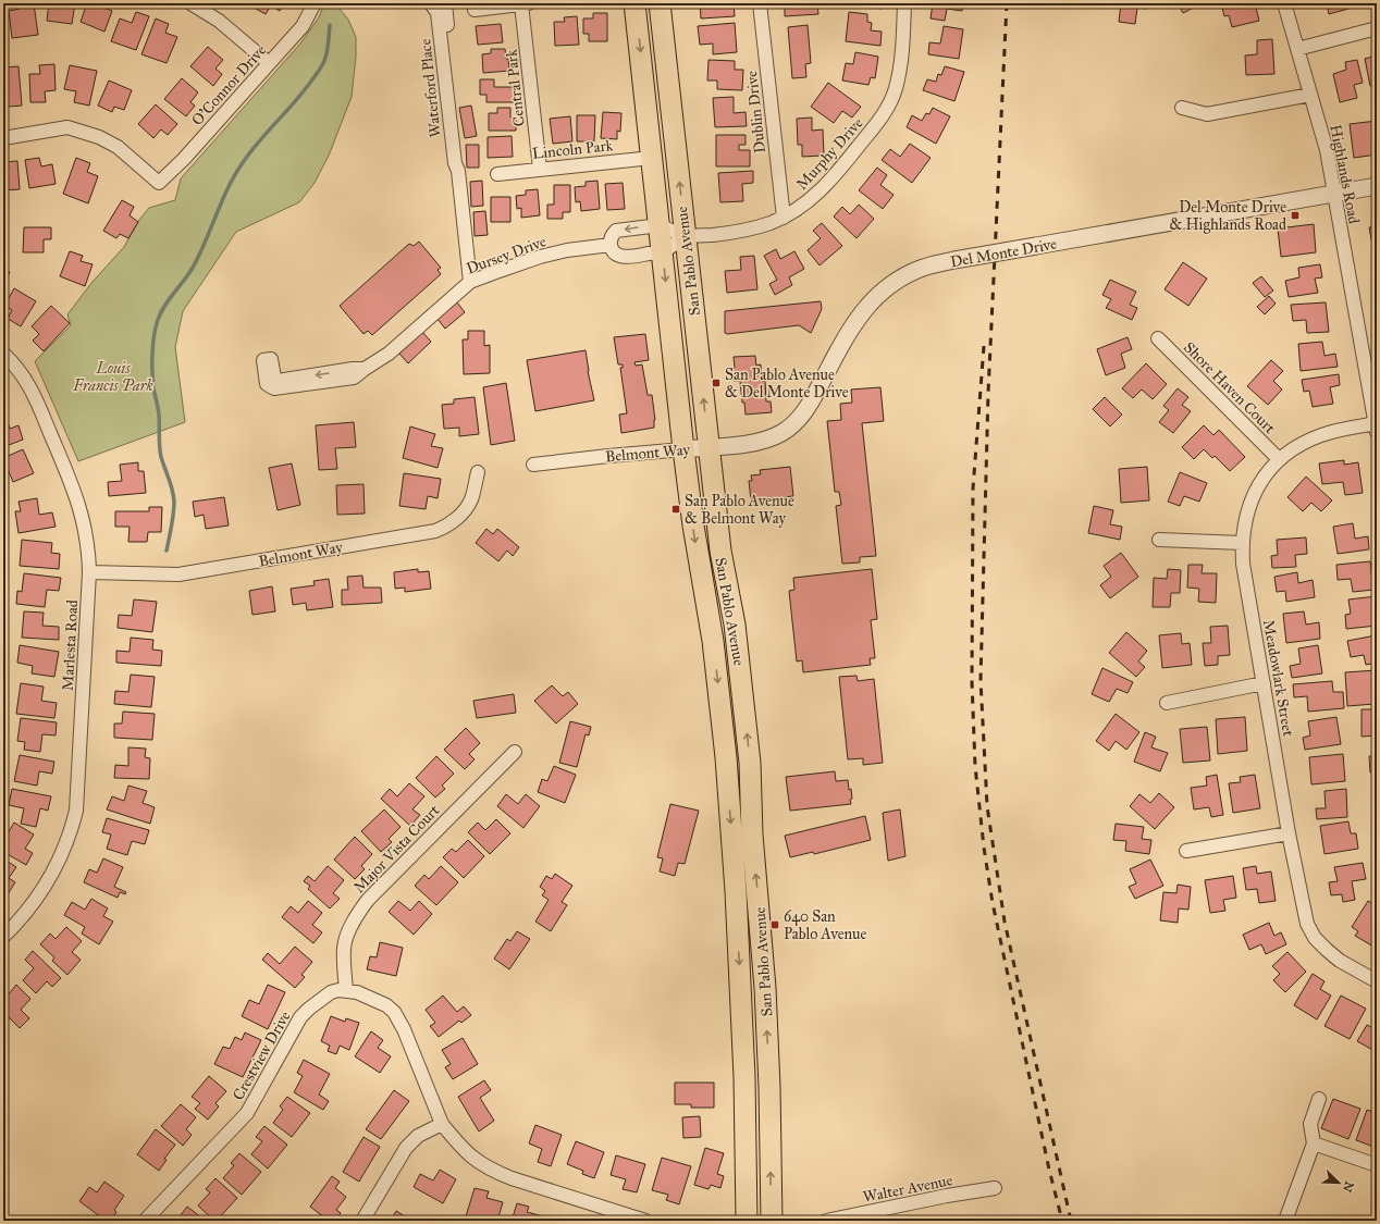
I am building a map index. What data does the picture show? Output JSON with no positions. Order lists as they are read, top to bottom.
{
  "streets": {
    "main road": ["San Pablo Avenue"],
    "street": [
      "O'Connor Drive",
      "Waterford Place",
      "Central Park",
      "Dublin Drive",
      "Lincoln Park",
      "Murphy Drive",
      "Highlands Road",
      "Del Monte Drive",
      "Dursey Drive",
      "Shore Haven Court",
      "Belmont Way",
      "Marlesta Road",
      "Meadowlark Street",
      "Major Vista Court",
      "Crestview Drive",
      "Walter Avenue"
    ]
  },
  "crossings": [
    ["Waterford Place", "Dursey Drive"],
    ["Central Park", "Lincoln Park"],
    ["Dublin Drive", "Murphy Drive"],
    ["Lincoln Park", "San Pablo Avenue"],
    ["Murphy Drive", "San Pablo Avenue"],
    ["Highlands Road", "Del Monte Drive"],
    ["Highlands Road", "Meadowlark Street"],
    ["Del Monte Drive", "San Pablo Avenue"],
    ["Del Monte Drive", "Belmont Way"],
    ["San Pablo Avenue", "Belmont Way"],
    ["Shore Haven Court", "Meadowlark Street"],
    ["Belmont Way", "Marlesta Road"],
    ["Major Vista Court", "Crestview Drive"]
  ],
  "parks": ["Louis Francis Park"],
  "places": {
    "transit": [
      "Del Monte Drive & Highlands Road",
      "San Pablo Avenue & Del Monte Drive",
      "San Pablo Avenue & Belmont Way",
      "640 San Pablo Avenue"
    ]
  },
  "north": "bottom right"
}
